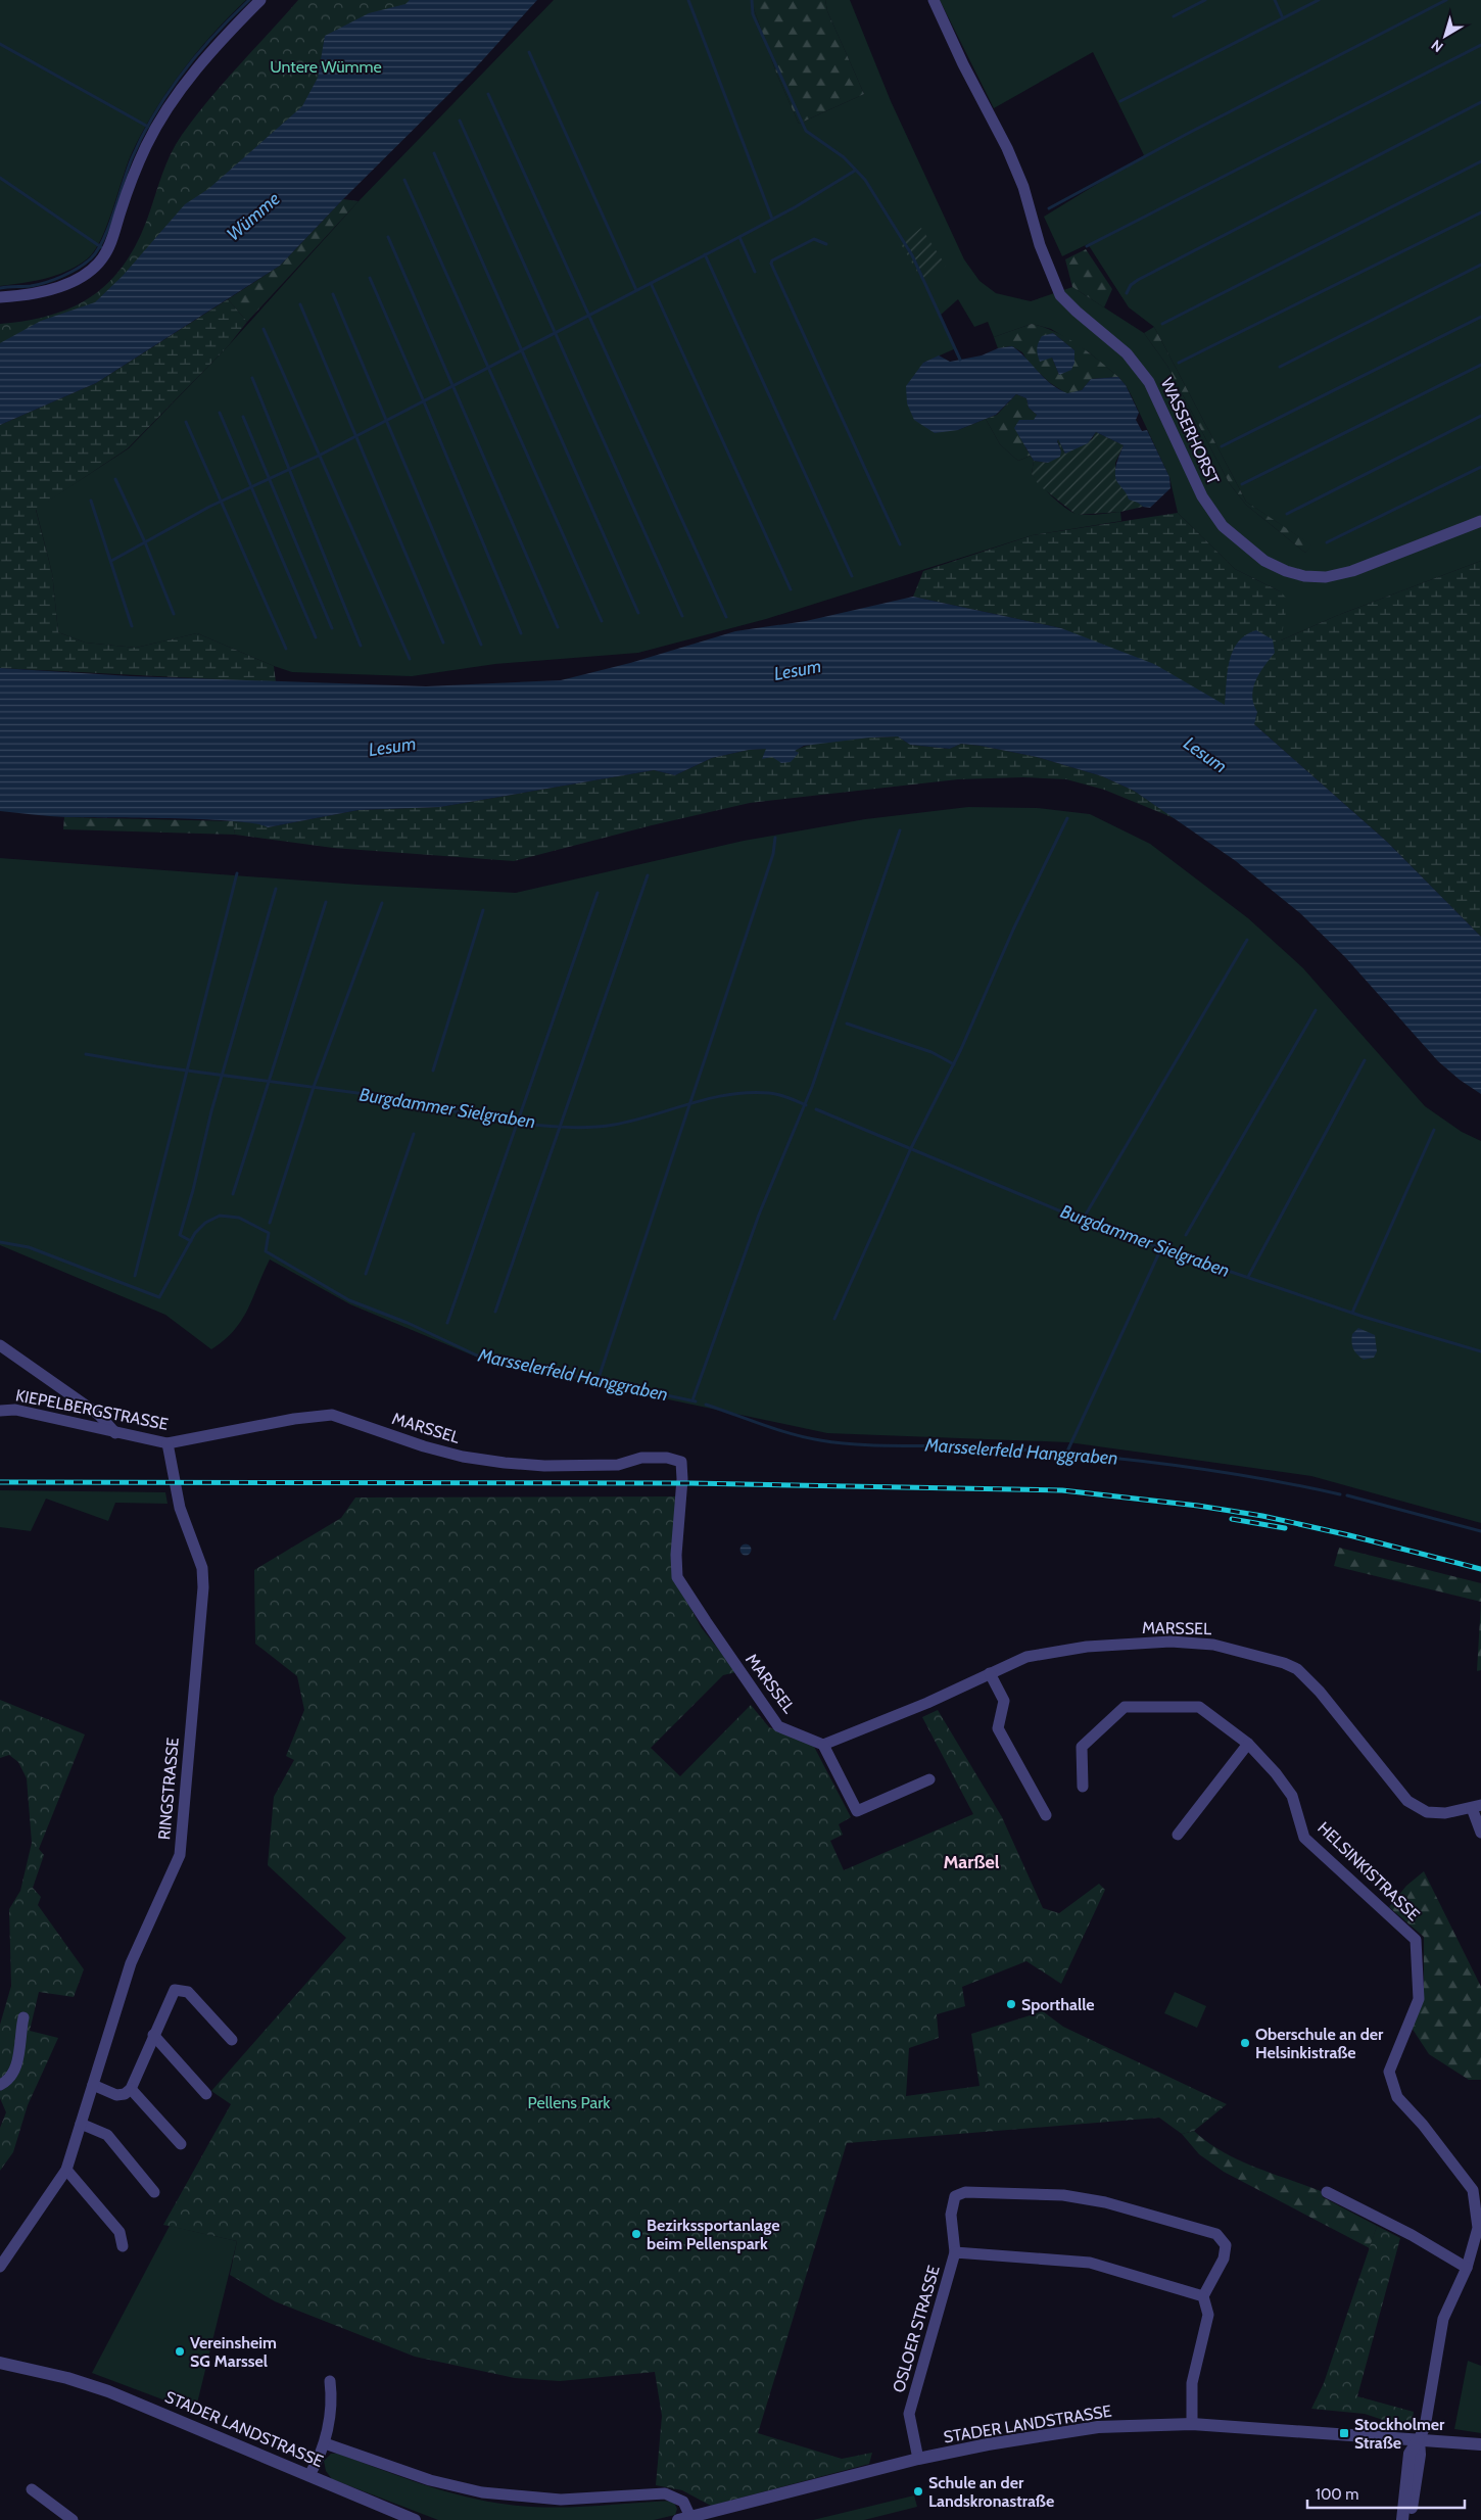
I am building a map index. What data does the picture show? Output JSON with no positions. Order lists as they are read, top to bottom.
{
  "streets": {
    "street": [
      "WASSERHORST",
      "KIEPELBERGSTRASSE",
      "MARSSEL",
      "RINGSTRASSE",
      "HELSINKISTRASSE",
      "OSLOER STRASSE",
      "STADER LANDSTRASSE"
    ]
  },
  "crossings": [
    ["KIEPELBERGSTRASSE", "MARSSEL"],
    ["KIEPELBERGSTRASSE", "RINGSTRASSE"],
    ["HELSINKISTRASSE", "STADER LANDSTRASSE"],
    ["OSLOER STRASSE", "STADER LANDSTRASSE"]
  ],
  "districts": ["Marßel"],
  "water": [
    "Wümme",
    "Lesum",
    "Burgdammer Sielgraben",
    "Marsselerfeld Hanggraben"
  ],
  "parks": ["Untere Wümme", "Pellens Park"],
  "places": {
    "other": [
      "Sporthalle",
      "Oberschule an der Helsinkistraße",
      "Bezirkssportanlage beim Pellenspark",
      "Vereinsheim SG Marssel",
      "Schule an der Landskronastraße"
    ],
    "transit": ["Stockholmer Straße"]
  },
  "scale_bar": "100 m",
  "north": "bottom left"
}
